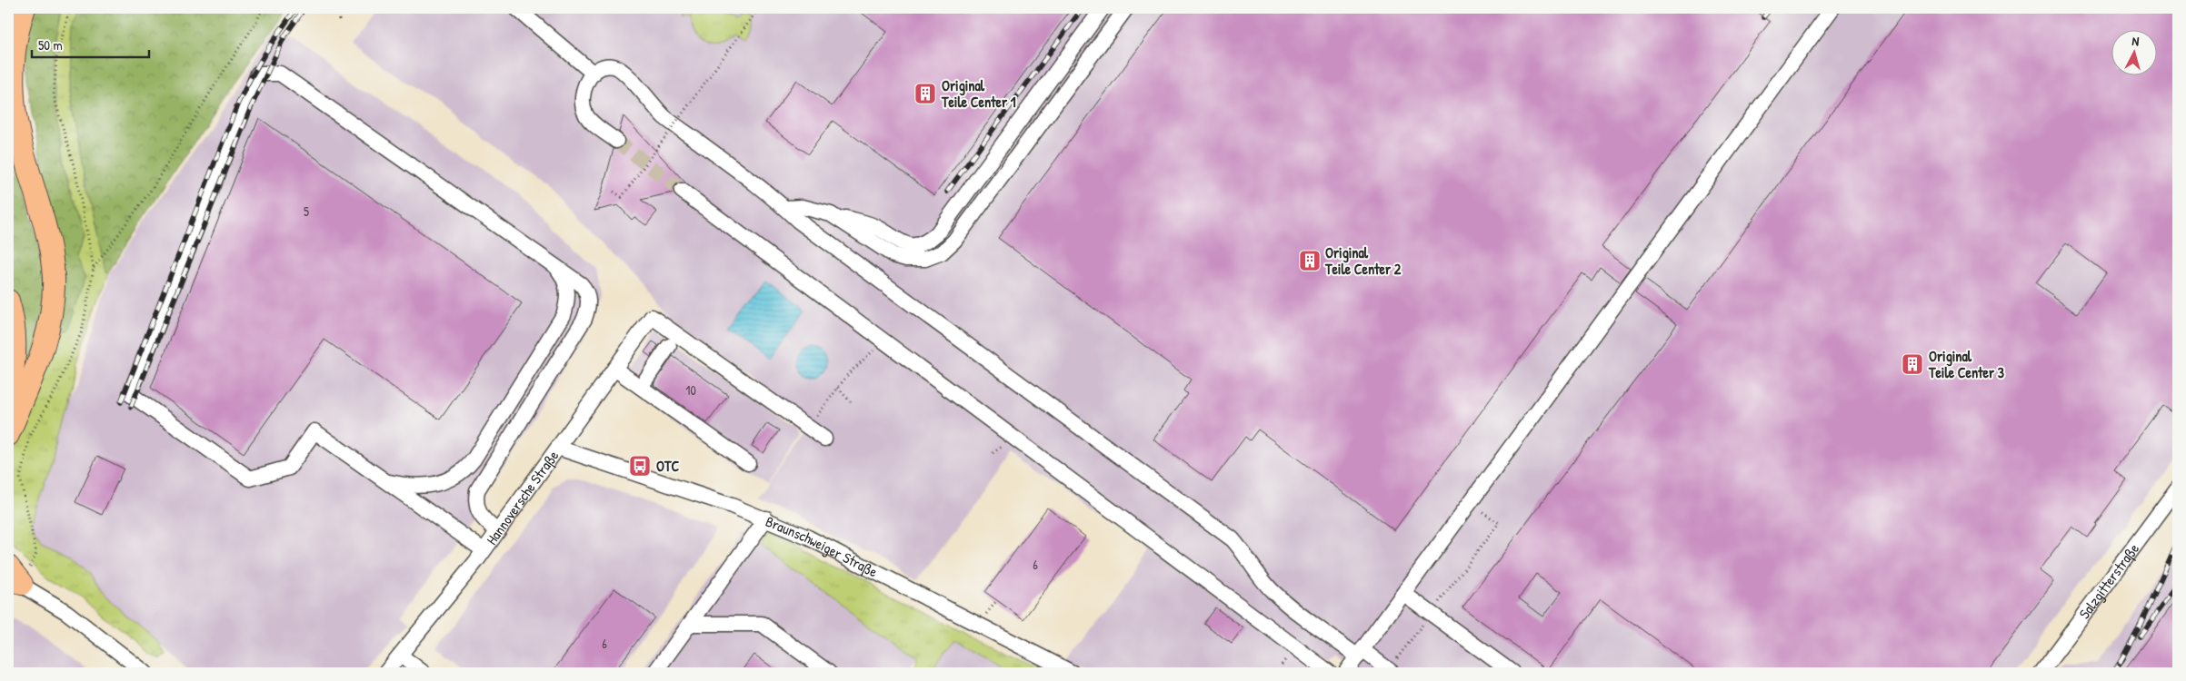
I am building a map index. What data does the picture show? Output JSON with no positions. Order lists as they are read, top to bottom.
{
  "streets": {
    "street": ["Hannoversche Straße", "Braunschweiger Straße", "Salzgitterstraße"]
  },
  "crossings": [
    ["Hannoversche Straße", "Braunschweiger Straße"]
  ],
  "places": {
    "building": ["Original Teile Center 1", "Original Teile Center 2", "Original Teile Center 3"],
    "bus stop": ["OTC"]
  },
  "house_numbers": [
    "5",
    "10",
    "6",
    "6"
  ],
  "scale_bar": "50 m",
  "north": "top"
}
